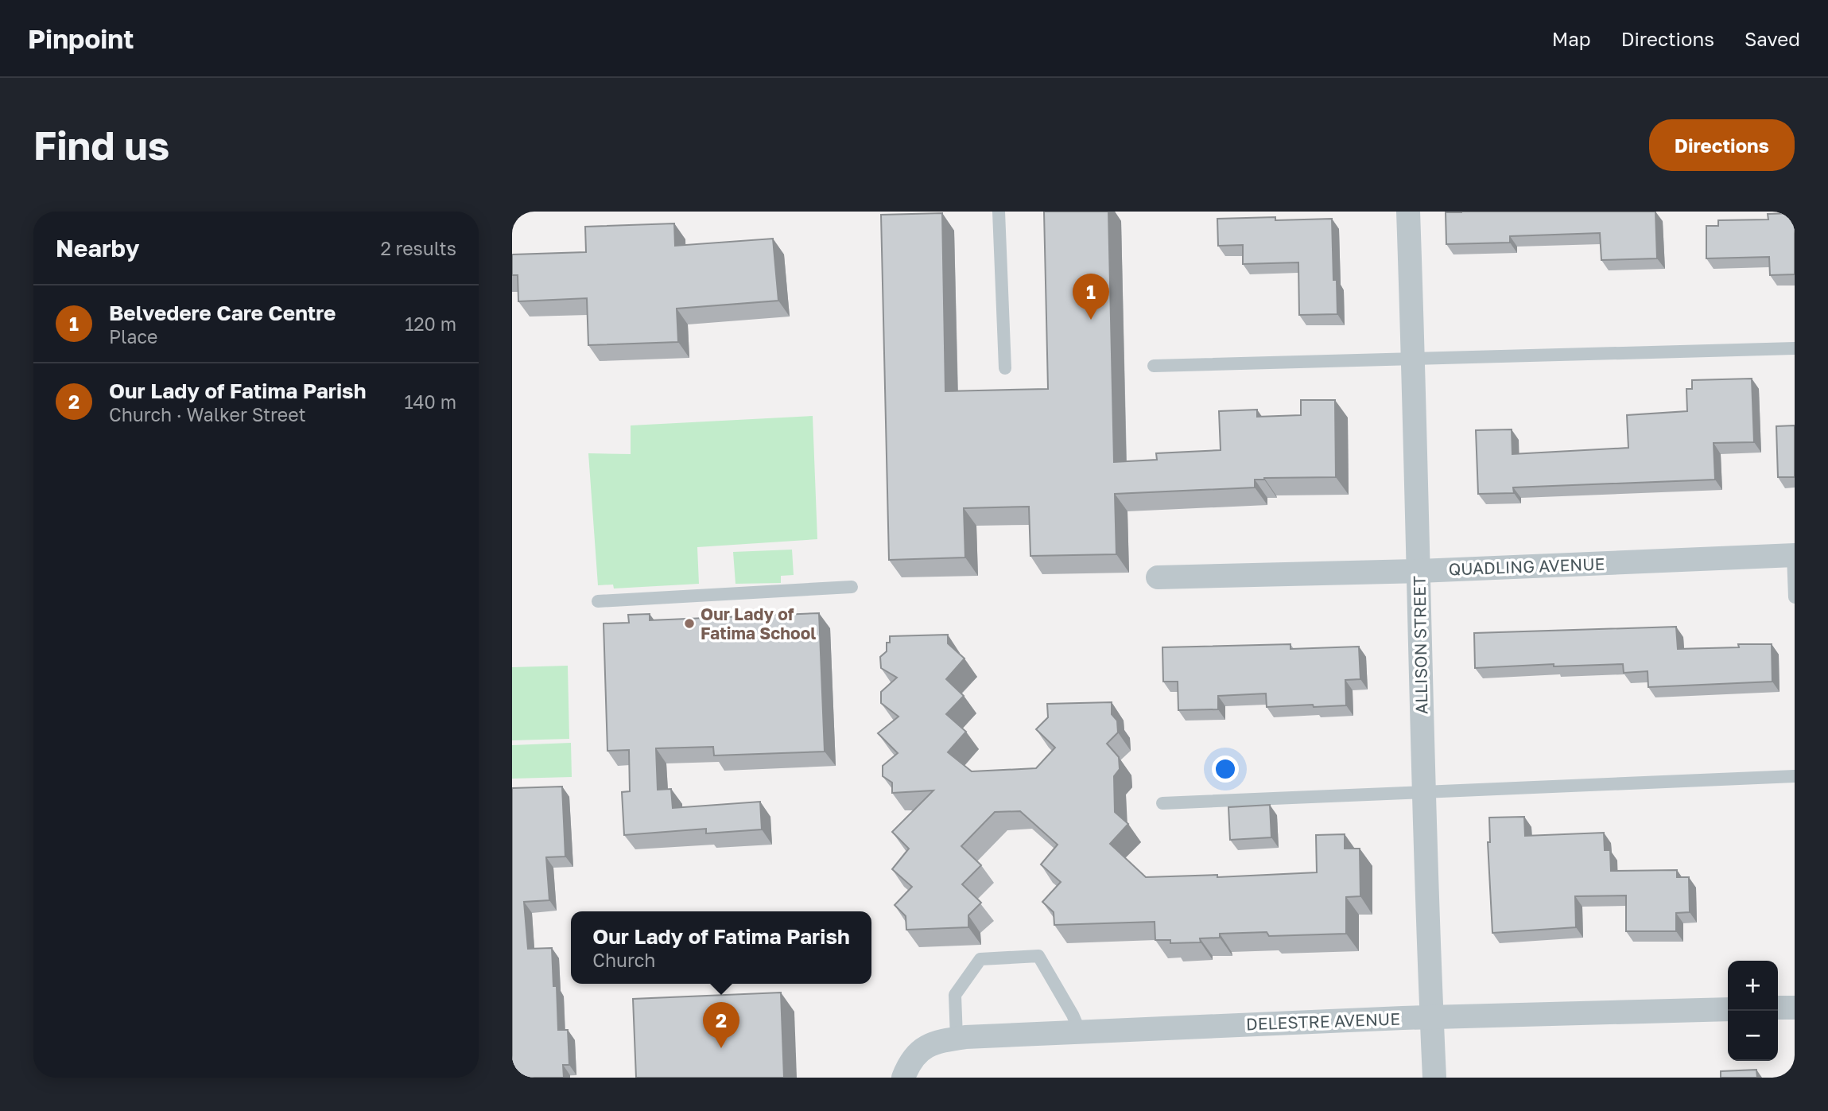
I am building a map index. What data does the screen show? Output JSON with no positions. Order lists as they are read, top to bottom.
{
  "streets": {
    "street": ["QUADLING AVENUE", "ALLISON STREET", "DELESTRE AVENUE"]
  },
  "crossings": [
    ["QUADLING AVENUE", "ALLISON STREET"],
    ["ALLISON STREET", "DELESTRE AVENUE"]
  ],
  "places": ["Our Lady of Fatima School"],
  "page": {
    "header": "Pinpoint",
    "nav": ["Map", "Directions", "Saved"],
    "buttons": "Directions",
    "title": "Find us",
    "heading": ["Nearby", "2 results"],
    "pins": ["1", "2"],
    "list": [
      {
        "mark": "1",
        "name": "Belvedere Care Centre",
        "note": "Place",
        "value": "120 m"
      },
      {
        "mark": "2",
        "name": "Our Lady of Fatima Parish",
        "note": "Church · Walker Street",
        "value": "140 m"
      }
    ],
    "popup": ["Our Lady of Fatima Parish", "Church"],
    "map_buttons": ["+", "−"]
  }
}
